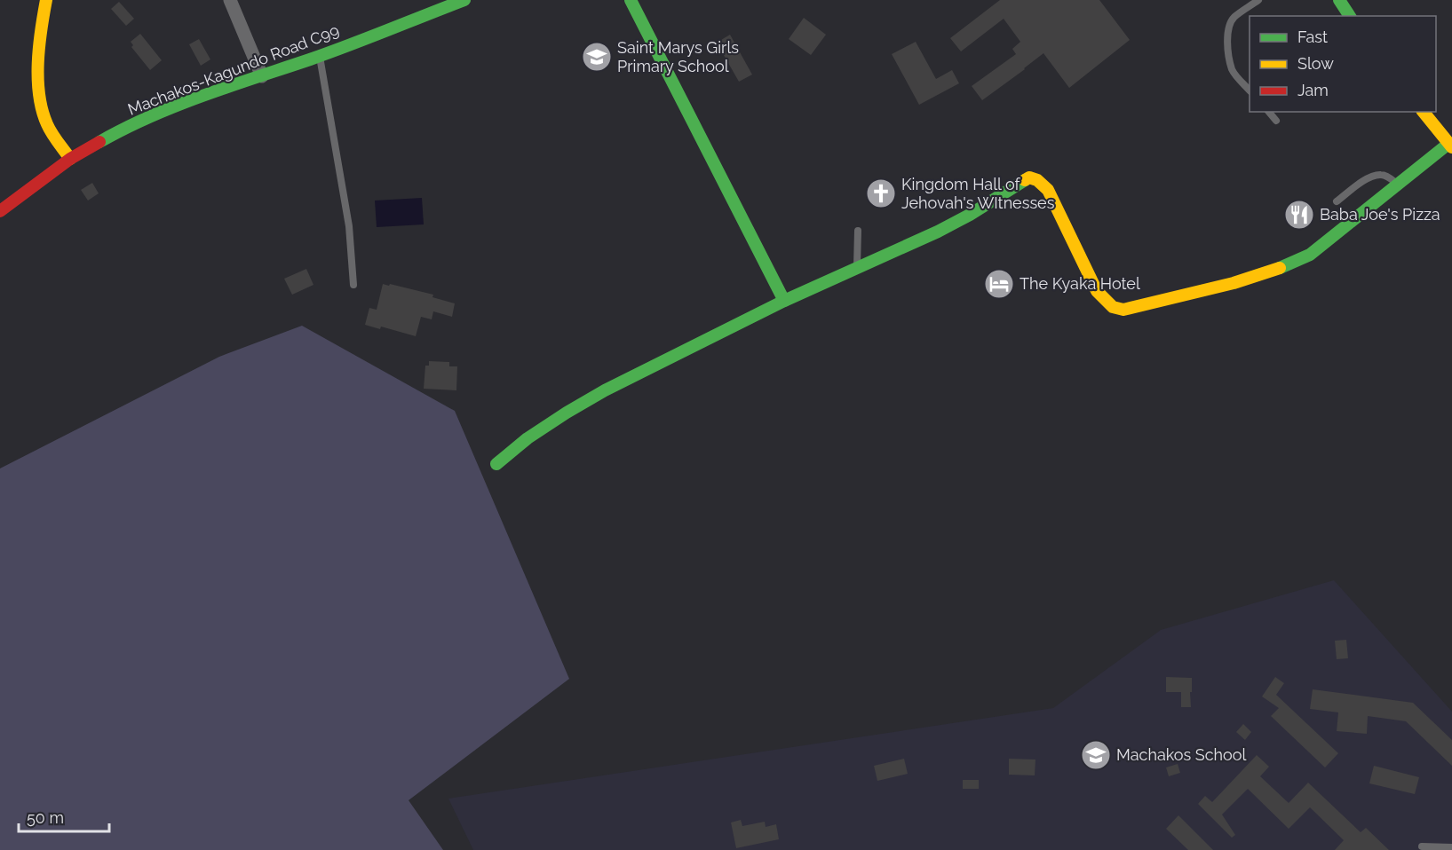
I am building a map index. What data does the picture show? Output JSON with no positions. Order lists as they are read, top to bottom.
{
  "streets": {
    "main road": ["Machakos-Kagundo Road C99"]
  },
  "places": {
    "school or university": ["Saint Marys Girls Primary School", "Machakos School"],
    "church": ["Kingdom Hall of Jehovah's WItnesses"],
    "restaurant": ["Baba Joe's Pizza"],
    "hotel": ["The Kyaka Hotel"]
  },
  "legend": ["Fast", "Slow", "Jam"],
  "scale_bar": "50 m"
}
